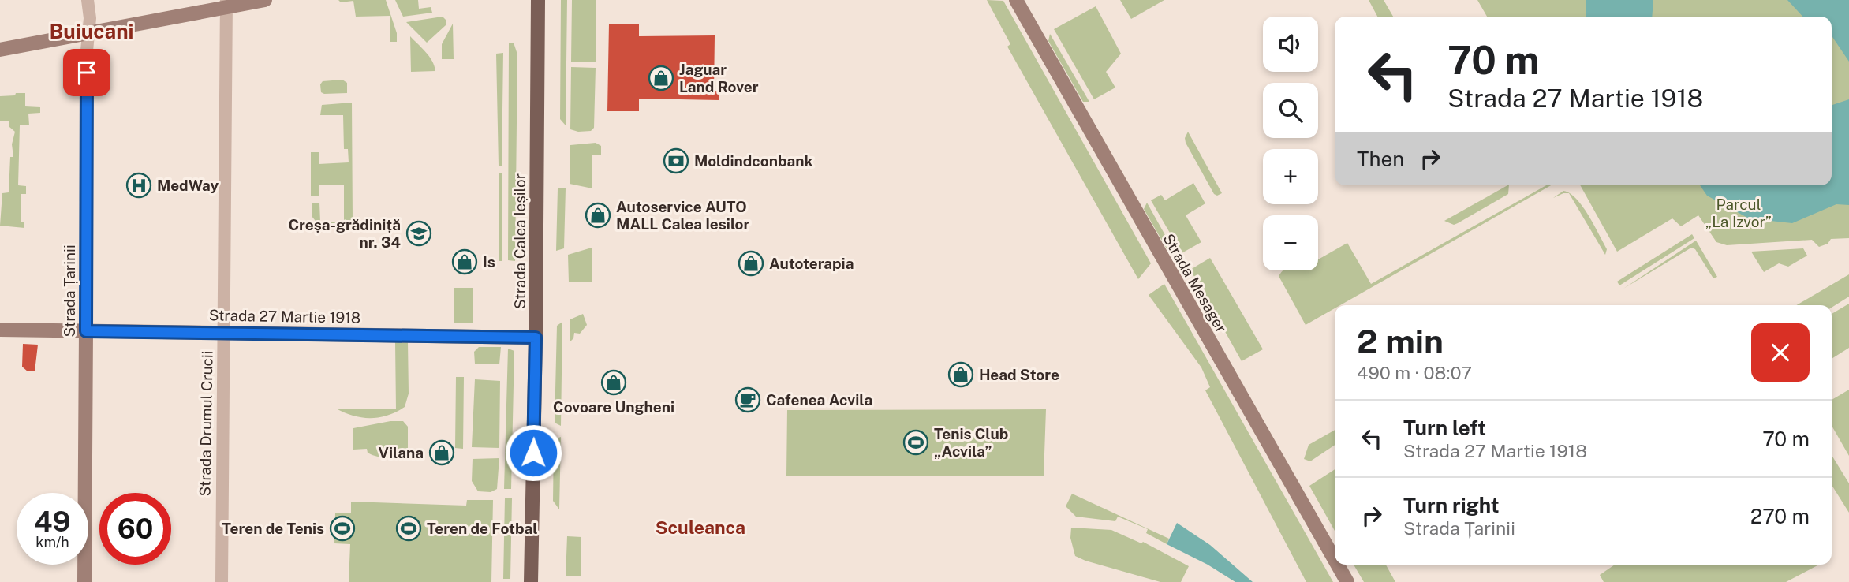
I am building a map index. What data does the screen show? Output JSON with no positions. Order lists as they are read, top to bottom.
{
  "streets": {
    "main road": ["Strada Calea Ieșilor"],
    "street": [
      "Strada Mesager",
      "Strada Țarinii",
      "Strada 27 Martie 1918",
      "Strada Drumul Crucii"
    ]
  },
  "crossings": [
    ["Strada Calea Ieșilor", "Strada 27 Martie 1918"],
    ["Strada Țarinii", "Strada 27 Martie 1918"],
    ["Strada 27 Martie 1918", "Strada Drumul Crucii"]
  ],
  "districts": ["Buiucani", "Sculeanca"],
  "parks": ["Parcul „La Izvor”"],
  "places": {
    "shop": [
      "Jaguar Land Rover",
      "Autoservice AUTO MALL Calea Iesilor",
      "Is",
      "Autoterapia",
      "Head Store",
      "Covoare Ungheni",
      "Vilana"
    ],
    "bank": ["Moldindconbank"],
    "hospital": ["MedWay"],
    "school or university": ["Creșa-grădiniță nr. 34"],
    "cafe": ["Cafenea Acvila"],
    "sports": ["Tenis Club „Acvila”", "Teren de Tenis", "Teren de Fotbal"]
  },
  "page": {
    "map_buttons": ["+", "−"],
    "turn": ["70 m", "Strada 27 Martie 1918"],
    "then": "Then",
    "heading": ["2 min", "490 m · 08:07"],
    "list": [
      {
        "name": "Turn left",
        "note": "Strada 27 Martie 1918",
        "value": "70 m"
      },
      {
        "name": "Turn right",
        "note": "Strada Țarinii",
        "value": "270 m"
      }
    ],
    "speed": "49 km/h",
    "limit": "60"
  }
}
